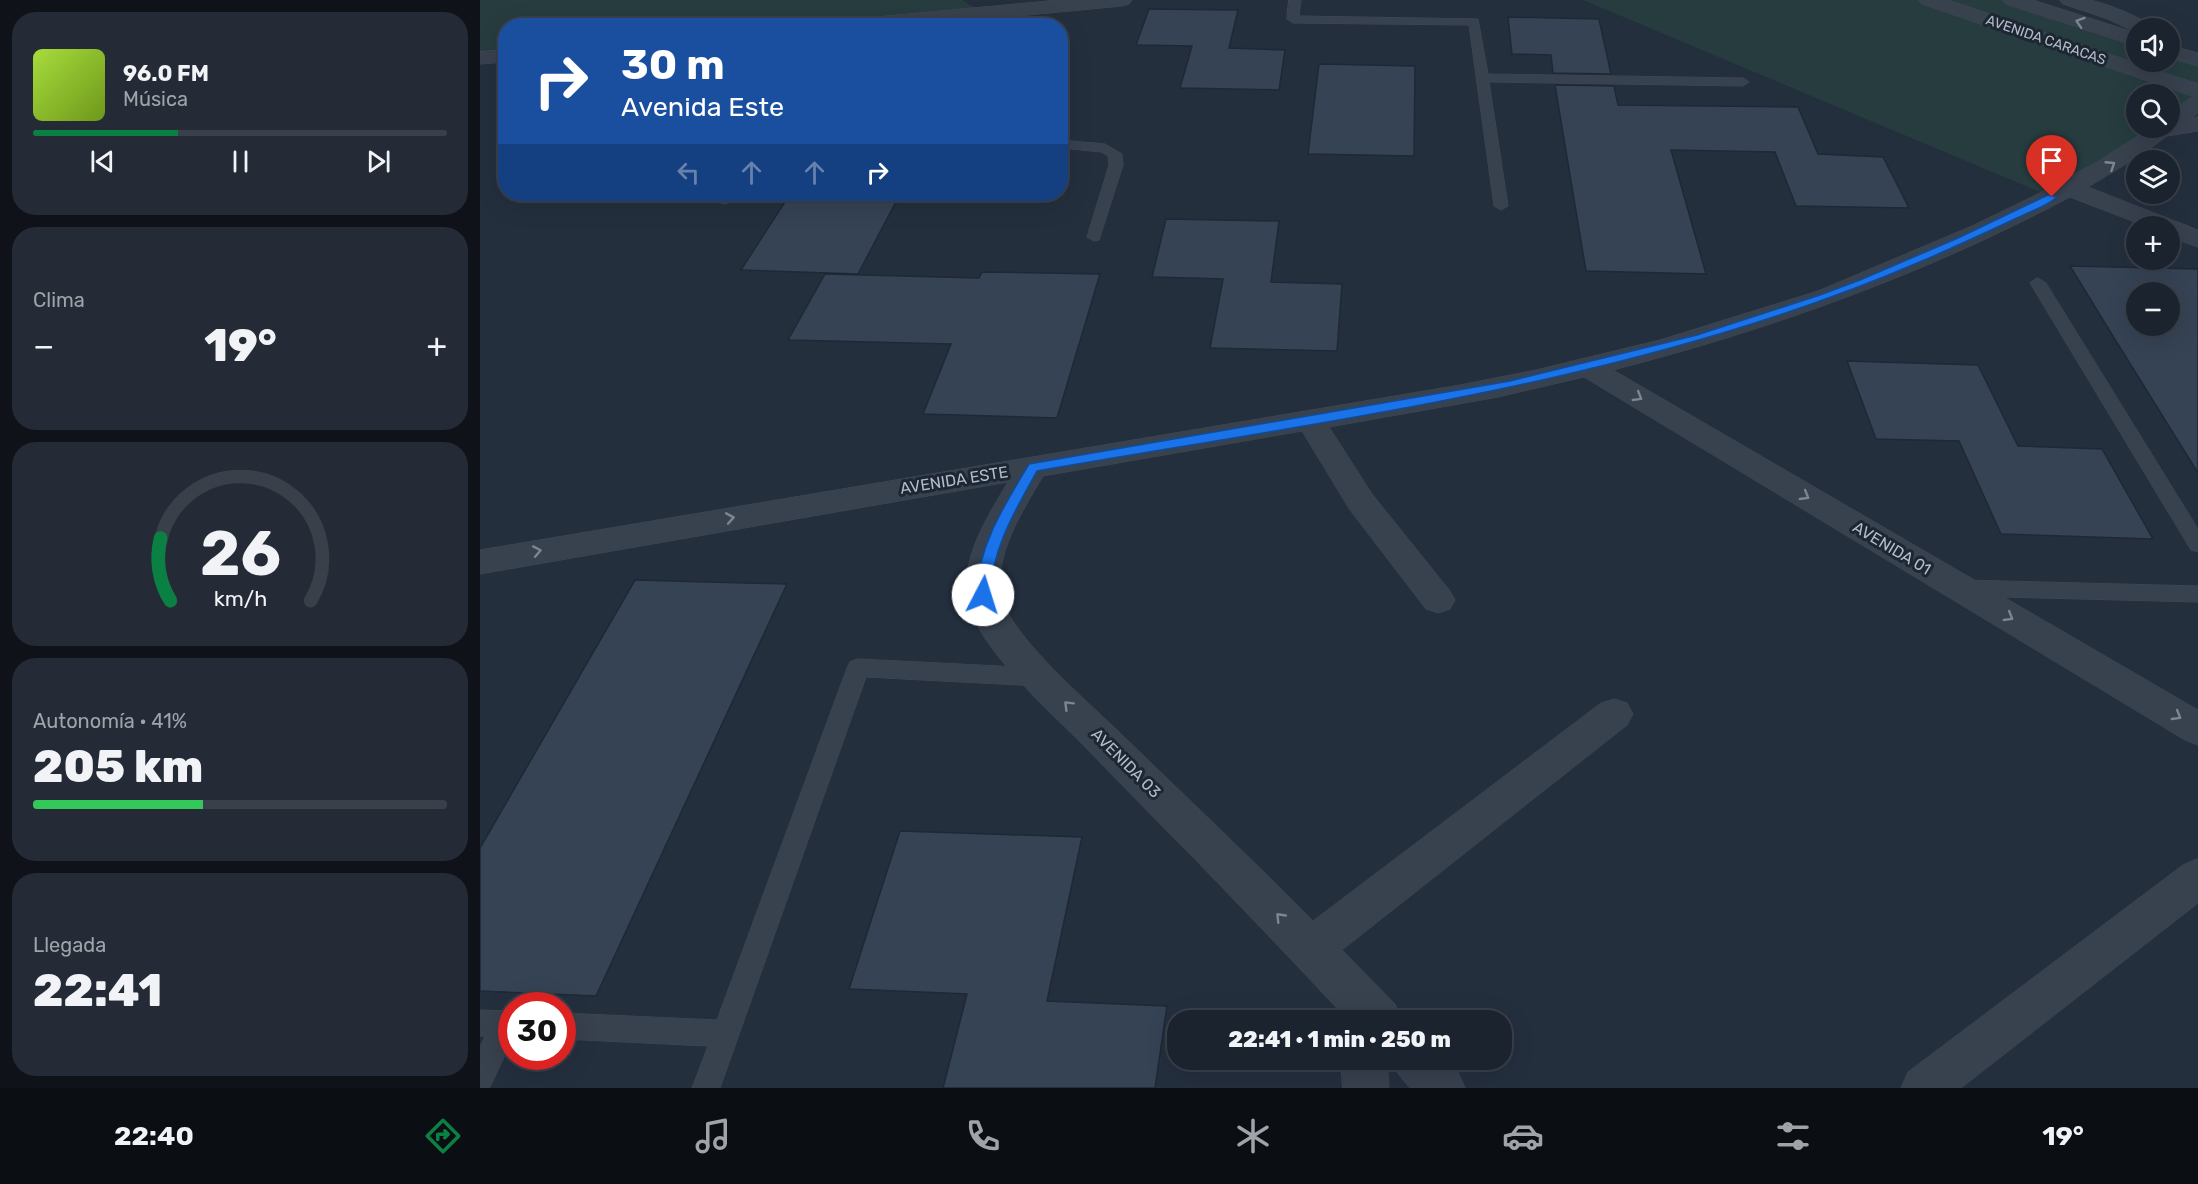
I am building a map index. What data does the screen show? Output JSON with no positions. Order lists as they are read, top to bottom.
{
  "streets": {
    "street": [
      "AVENIDA CARACAS",
      "AVENIDA ESTE",
      "AVENIDA 01",
      "AVENIDA 03"
    ]
  },
  "crossings": [
    ["AVENIDA ESTE", "AVENIDA 01"],
    ["AVENIDA ESTE", "AVENIDA 03"]
  ],
  "one_way": ["AVENIDA ESTE", "AVENIDA 01", "AVENIDA 03"],
  "page": {
    "map_buttons": ["+", "−"],
    "turn": ["30 m", "Avenida Este"],
    "song": ["96.0 FM", "Música"],
    "tile": [
      "Clima",
      ["Autonomía · 41%", "205 km"],
      ["Llegada", "22:41"]
    ],
    "heat": ["−", "19°", "+"],
    "limit": "30",
    "trip": "22:41 · 1 min · 250 m",
    "tabs": ["22:40", "19°"],
    "gauge": ["26", "km/h"]
  }
}
